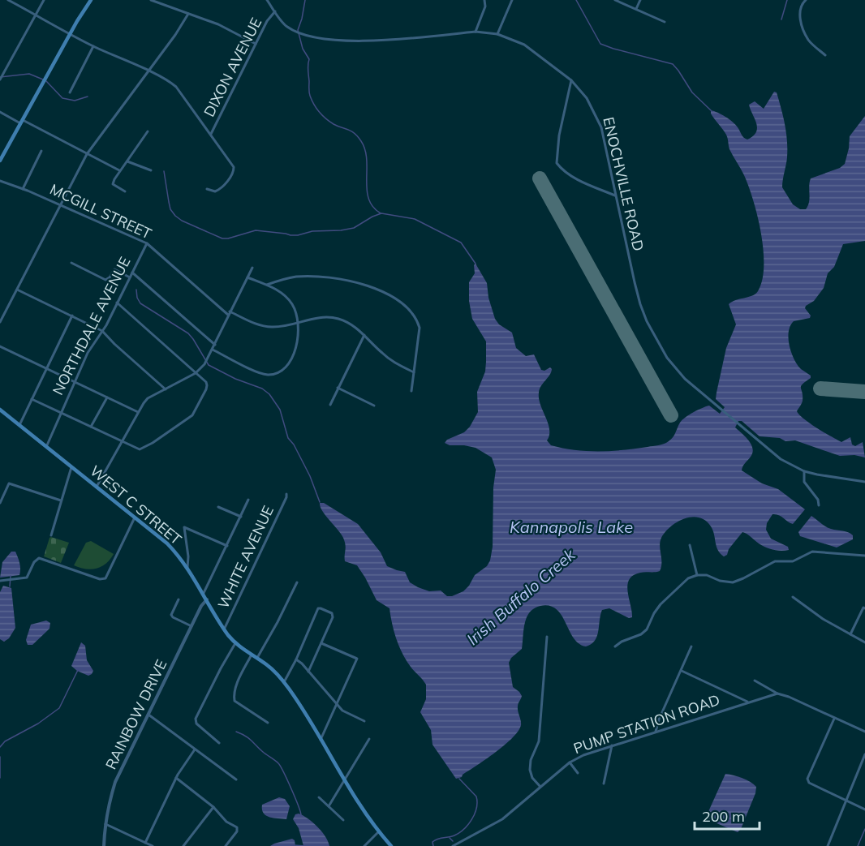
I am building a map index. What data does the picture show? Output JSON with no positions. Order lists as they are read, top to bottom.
{
  "streets": {
    "main road": ["WEST C STREET"],
    "street": [
      "DIXON AVENUE",
      "ENOCHVILLE ROAD",
      "MCGILL STREET",
      "NORTHDALE AVENUE",
      "WHITE AVENUE",
      "RAINBOW DRIVE",
      "PUMP STATION ROAD"
    ]
  },
  "crossings": [
    ["DIXON AVENUE", "ENOCHVILLE ROAD"],
    ["MCGILL STREET", "NORTHDALE AVENUE"],
    ["NORTHDALE AVENUE", "WEST C STREET"],
    ["WEST C STREET", "WHITE AVENUE"],
    ["WEST C STREET", "RAINBOW DRIVE"]
  ],
  "water": ["Kannapolis Lake", "Irish Buffalo Creek"],
  "scale_bar": "200 m"
}
